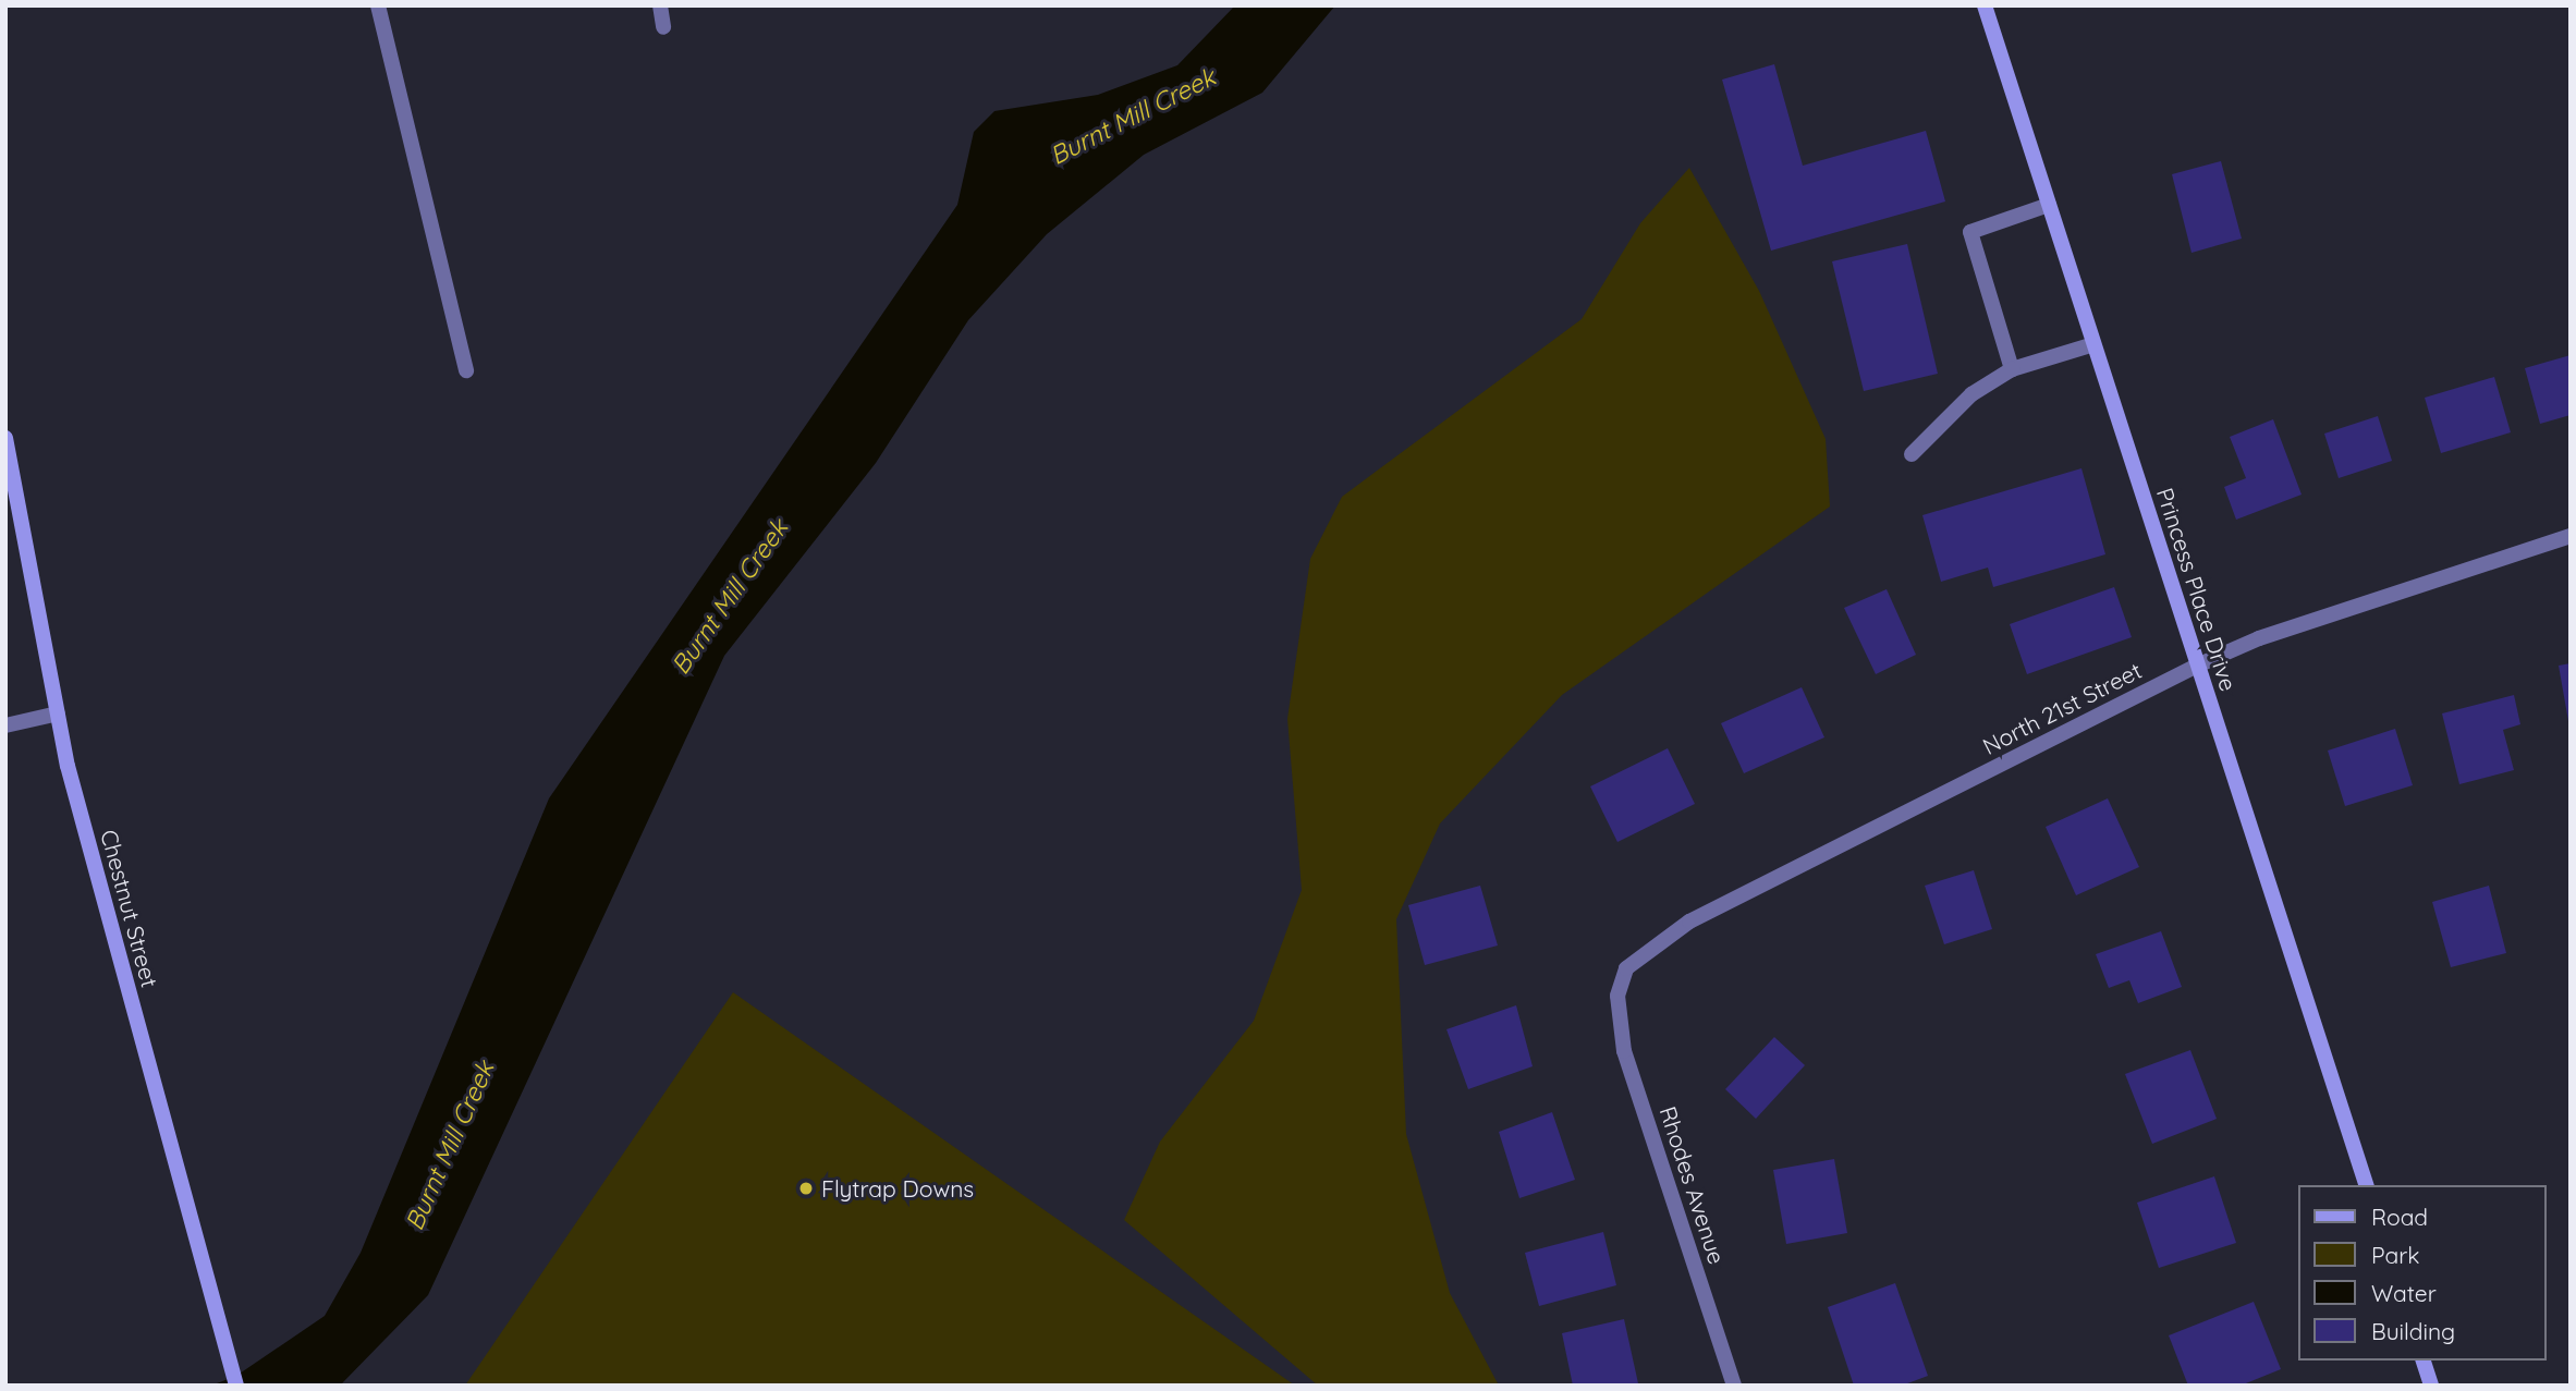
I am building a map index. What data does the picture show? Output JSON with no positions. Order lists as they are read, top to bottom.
{
  "streets": {
    "street": [
      "Princess Place Drive",
      "North 21st Street",
      "Chestnut Street",
      "Rhodes Avenue"
    ]
  },
  "crossings": [
    ["Princess Place Drive", "North 21st Street"],
    ["North 21st Street", "Rhodes Avenue"]
  ],
  "water": ["Burnt Mill Creek"],
  "places": ["Flytrap Downs"],
  "legend": [
    "Road",
    "Park",
    "Water",
    "Building"
  ]
}
